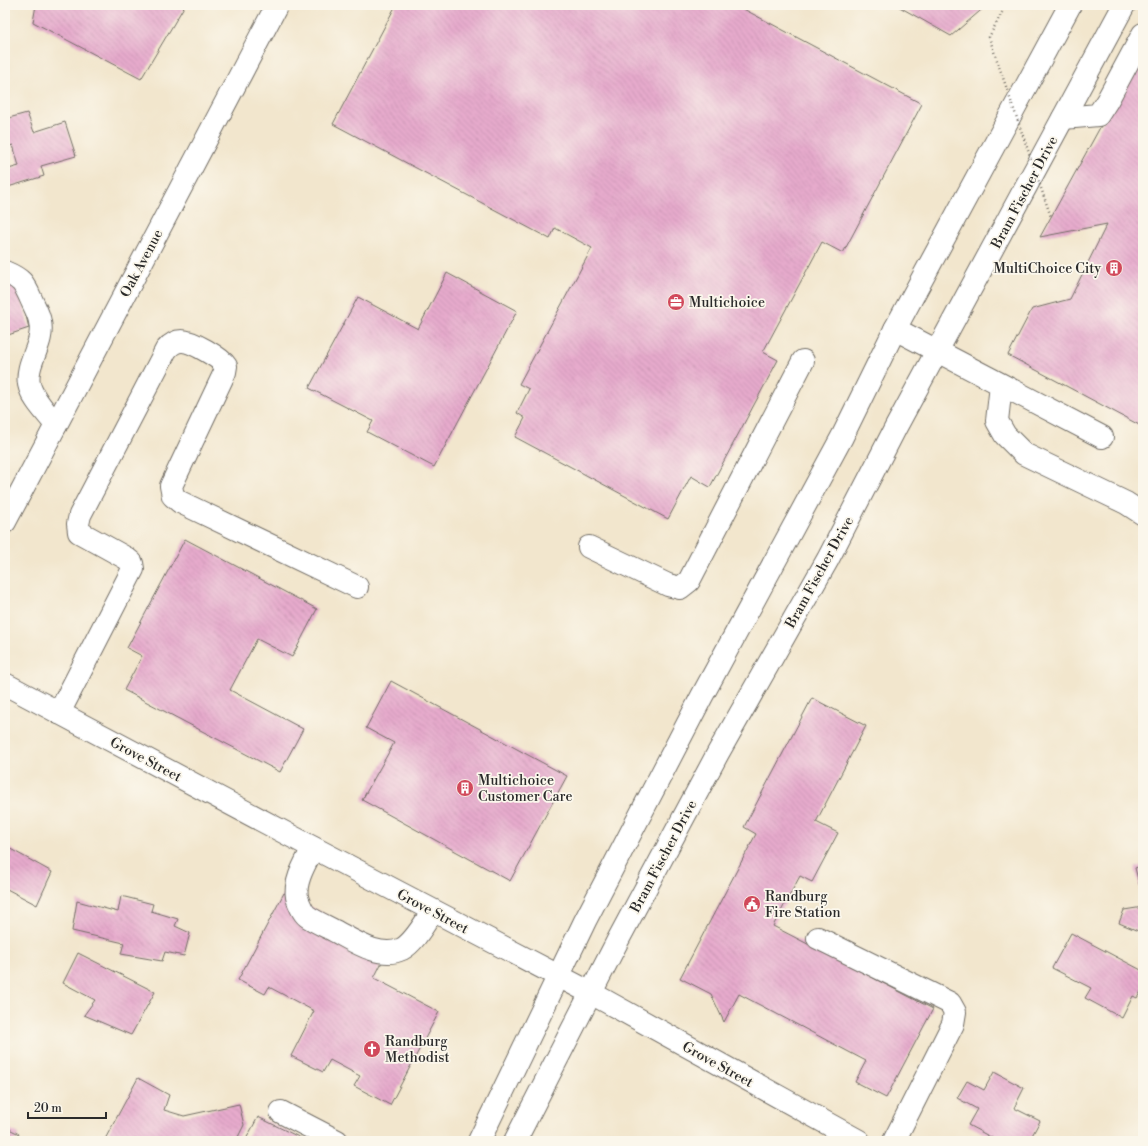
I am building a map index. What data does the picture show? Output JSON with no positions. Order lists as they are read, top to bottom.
{
  "streets": {
    "main road": ["Bram Fischer Drive", "Oak Avenue", "Grove Street"]
  },
  "crossings": [
    ["Bram Fischer Drive", "Grove Street"]
  ],
  "places": {
    "building": ["MultiChoice City", "Multichoice Customer Care"],
    "office": ["Multichoice"],
    "public building": ["Randburg Fire Station"],
    "church": ["Randburg Methodist"]
  },
  "scale_bar": "20 m"
}
